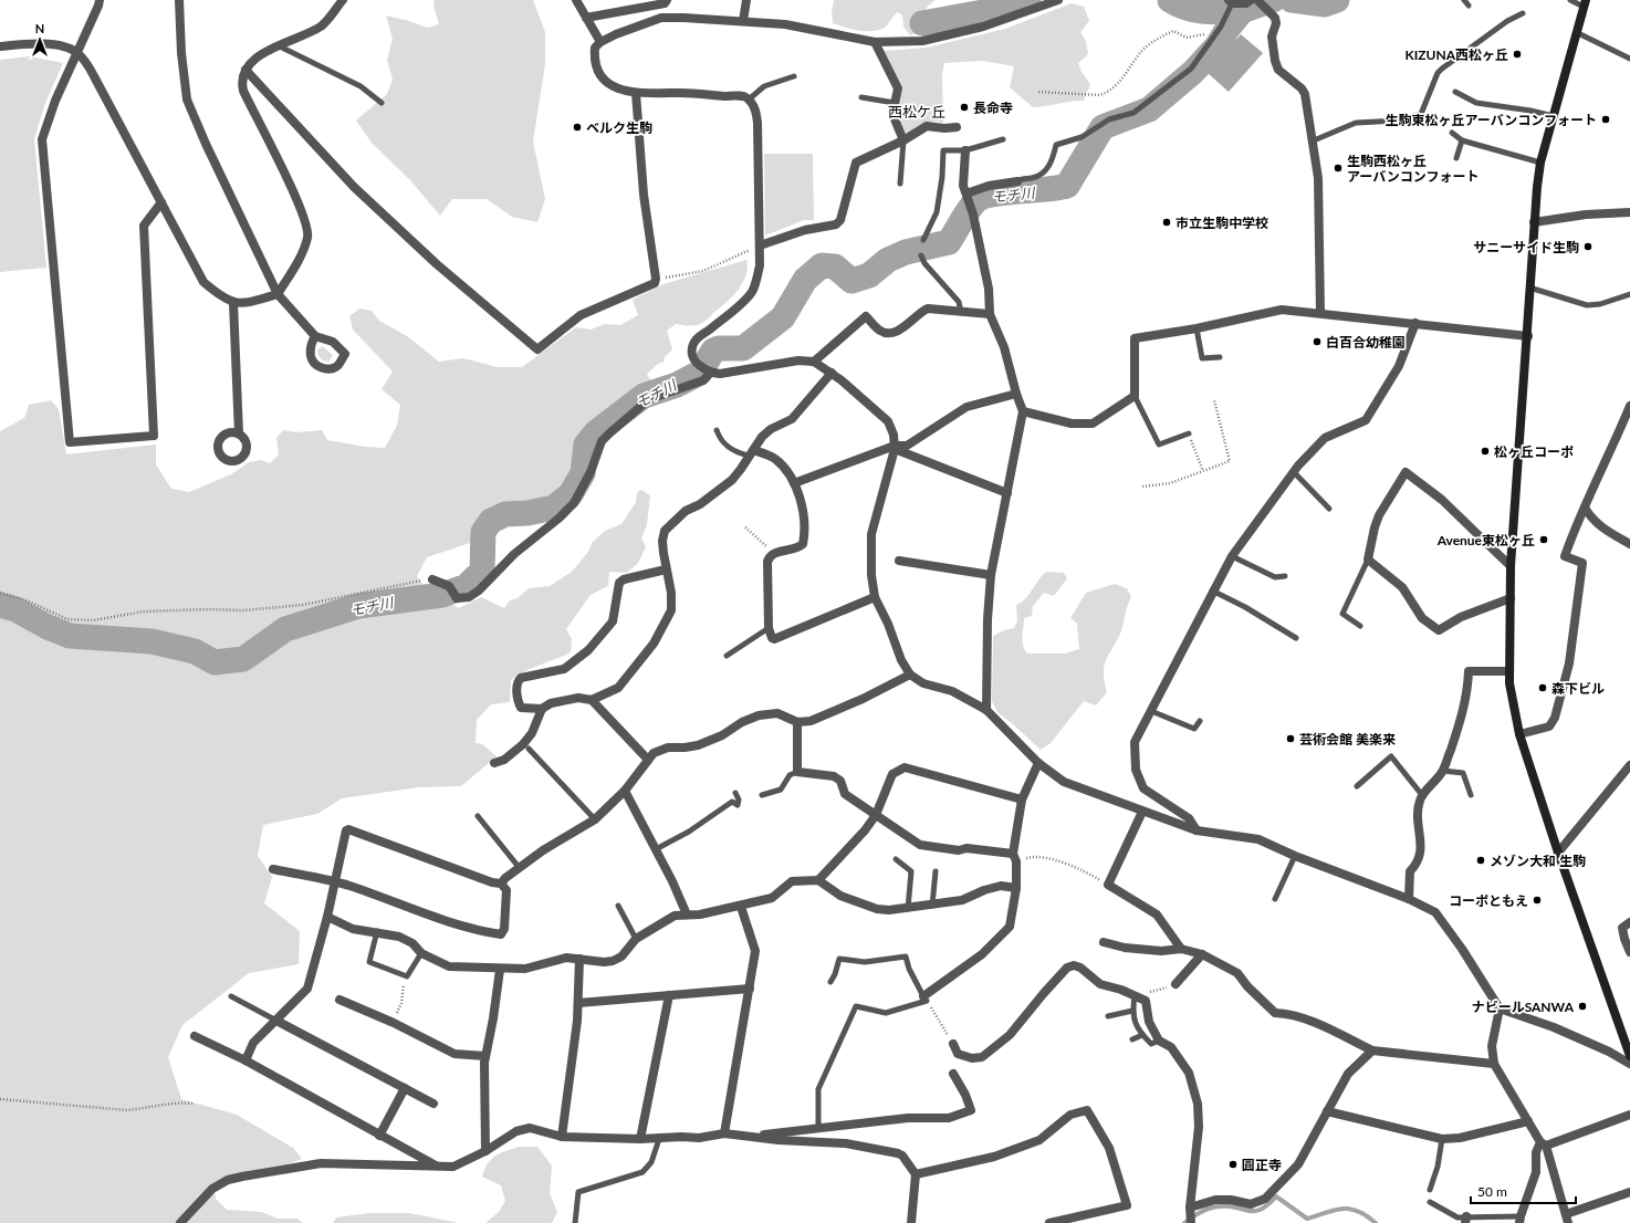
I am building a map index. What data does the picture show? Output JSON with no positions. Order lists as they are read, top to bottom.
{
  "districts": ["西松ケ丘"],
  "water": ["モチ川"],
  "places": [
    "KIZUNA西松ヶ丘",
    "長命寺",
    "生駒東松ヶ丘アーバンコンフォート",
    "ベルク生駒",
    "生駒西松ヶ丘 アーバンコンフォート",
    "市立生駒中学校",
    "サニーサイド生駒",
    "白百合幼稚園",
    "松ヶ丘コーポ",
    "Avenue東松ヶ丘",
    "森下ビル",
    "芸術会館 美楽来",
    "メゾン大和 生駒",
    "コーポともえ",
    "ナビールSANWA",
    "圓正寺"
  ],
  "scale_bar": "50 m",
  "north": "top"
}
